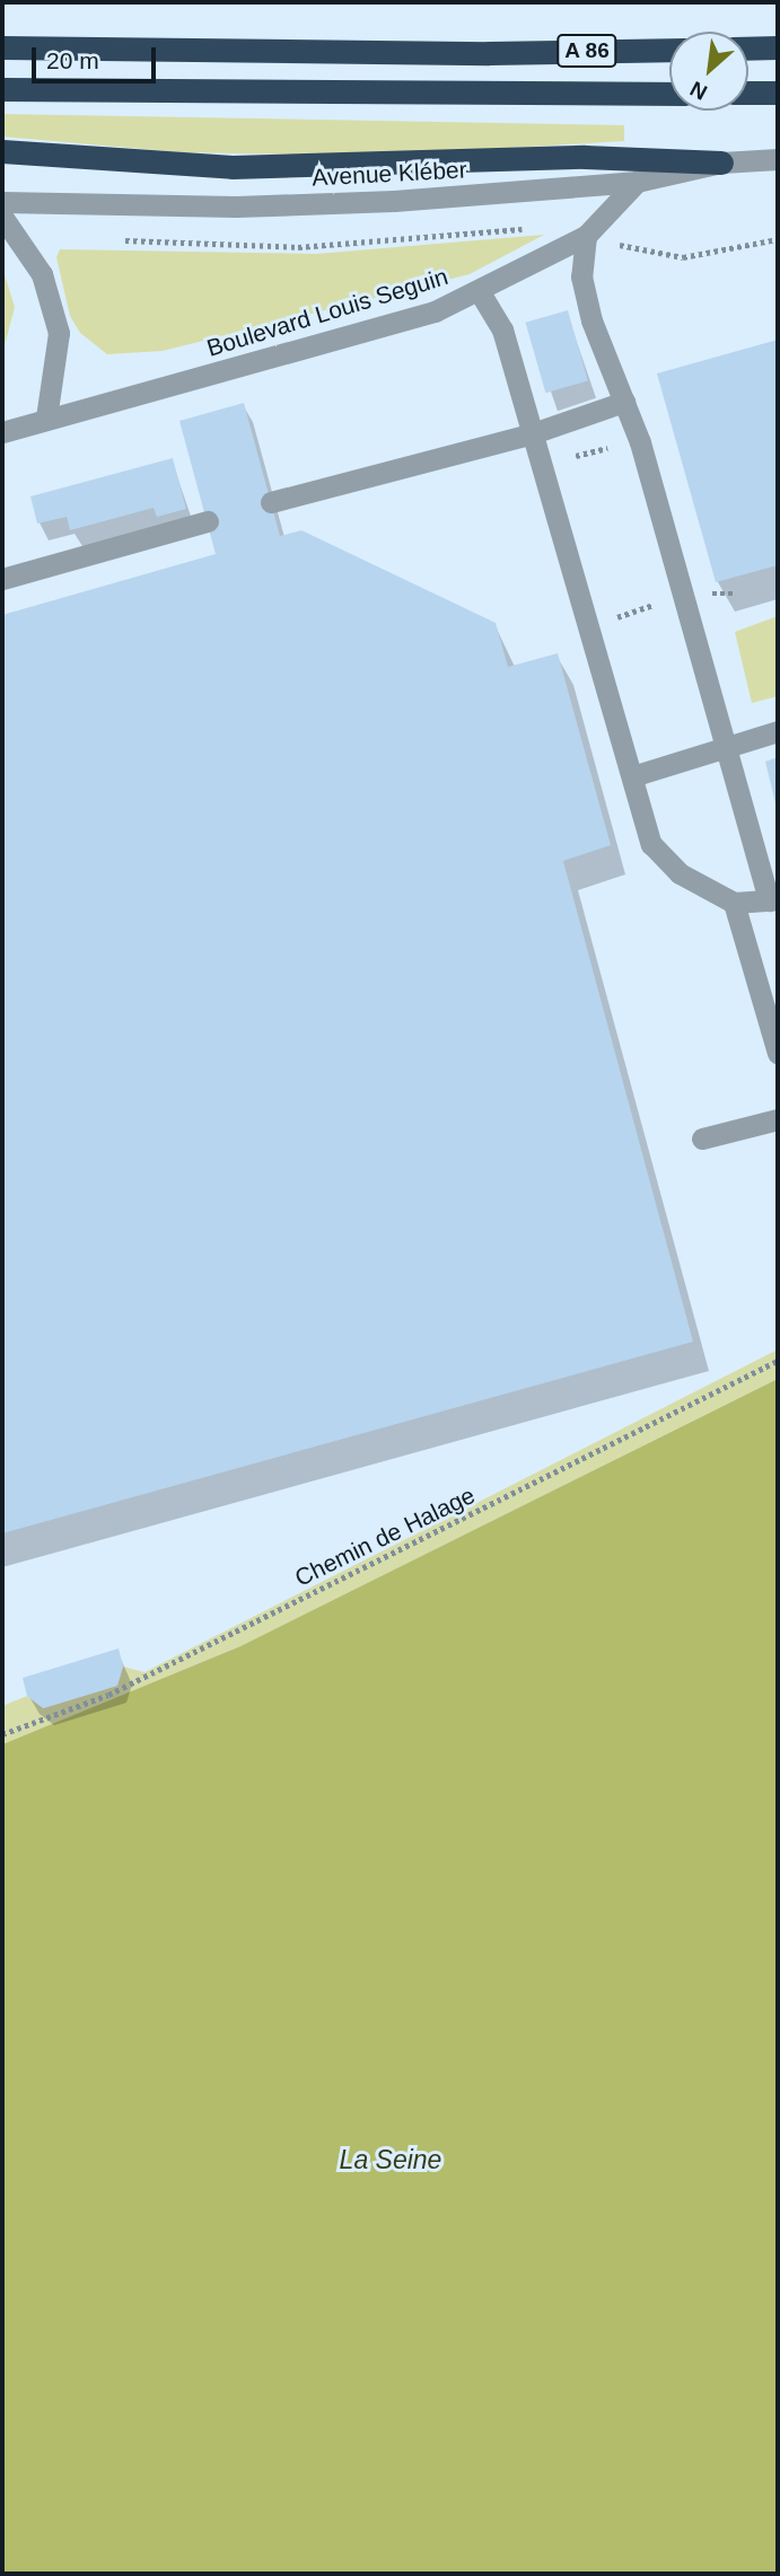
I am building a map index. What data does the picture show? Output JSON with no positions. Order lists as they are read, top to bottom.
{
  "streets": {
    "highway": ["A 86"],
    "street": ["Avenue Kléber", "Boulevard Louis Seguin"],
    "path": ["Chemin de Halage"]
  },
  "crossings": [
    ["Avenue Kléber", "Boulevard Louis Seguin"]
  ],
  "water": ["La Seine"],
  "scale_bar": "20 m",
  "north": "bottom left"
}
